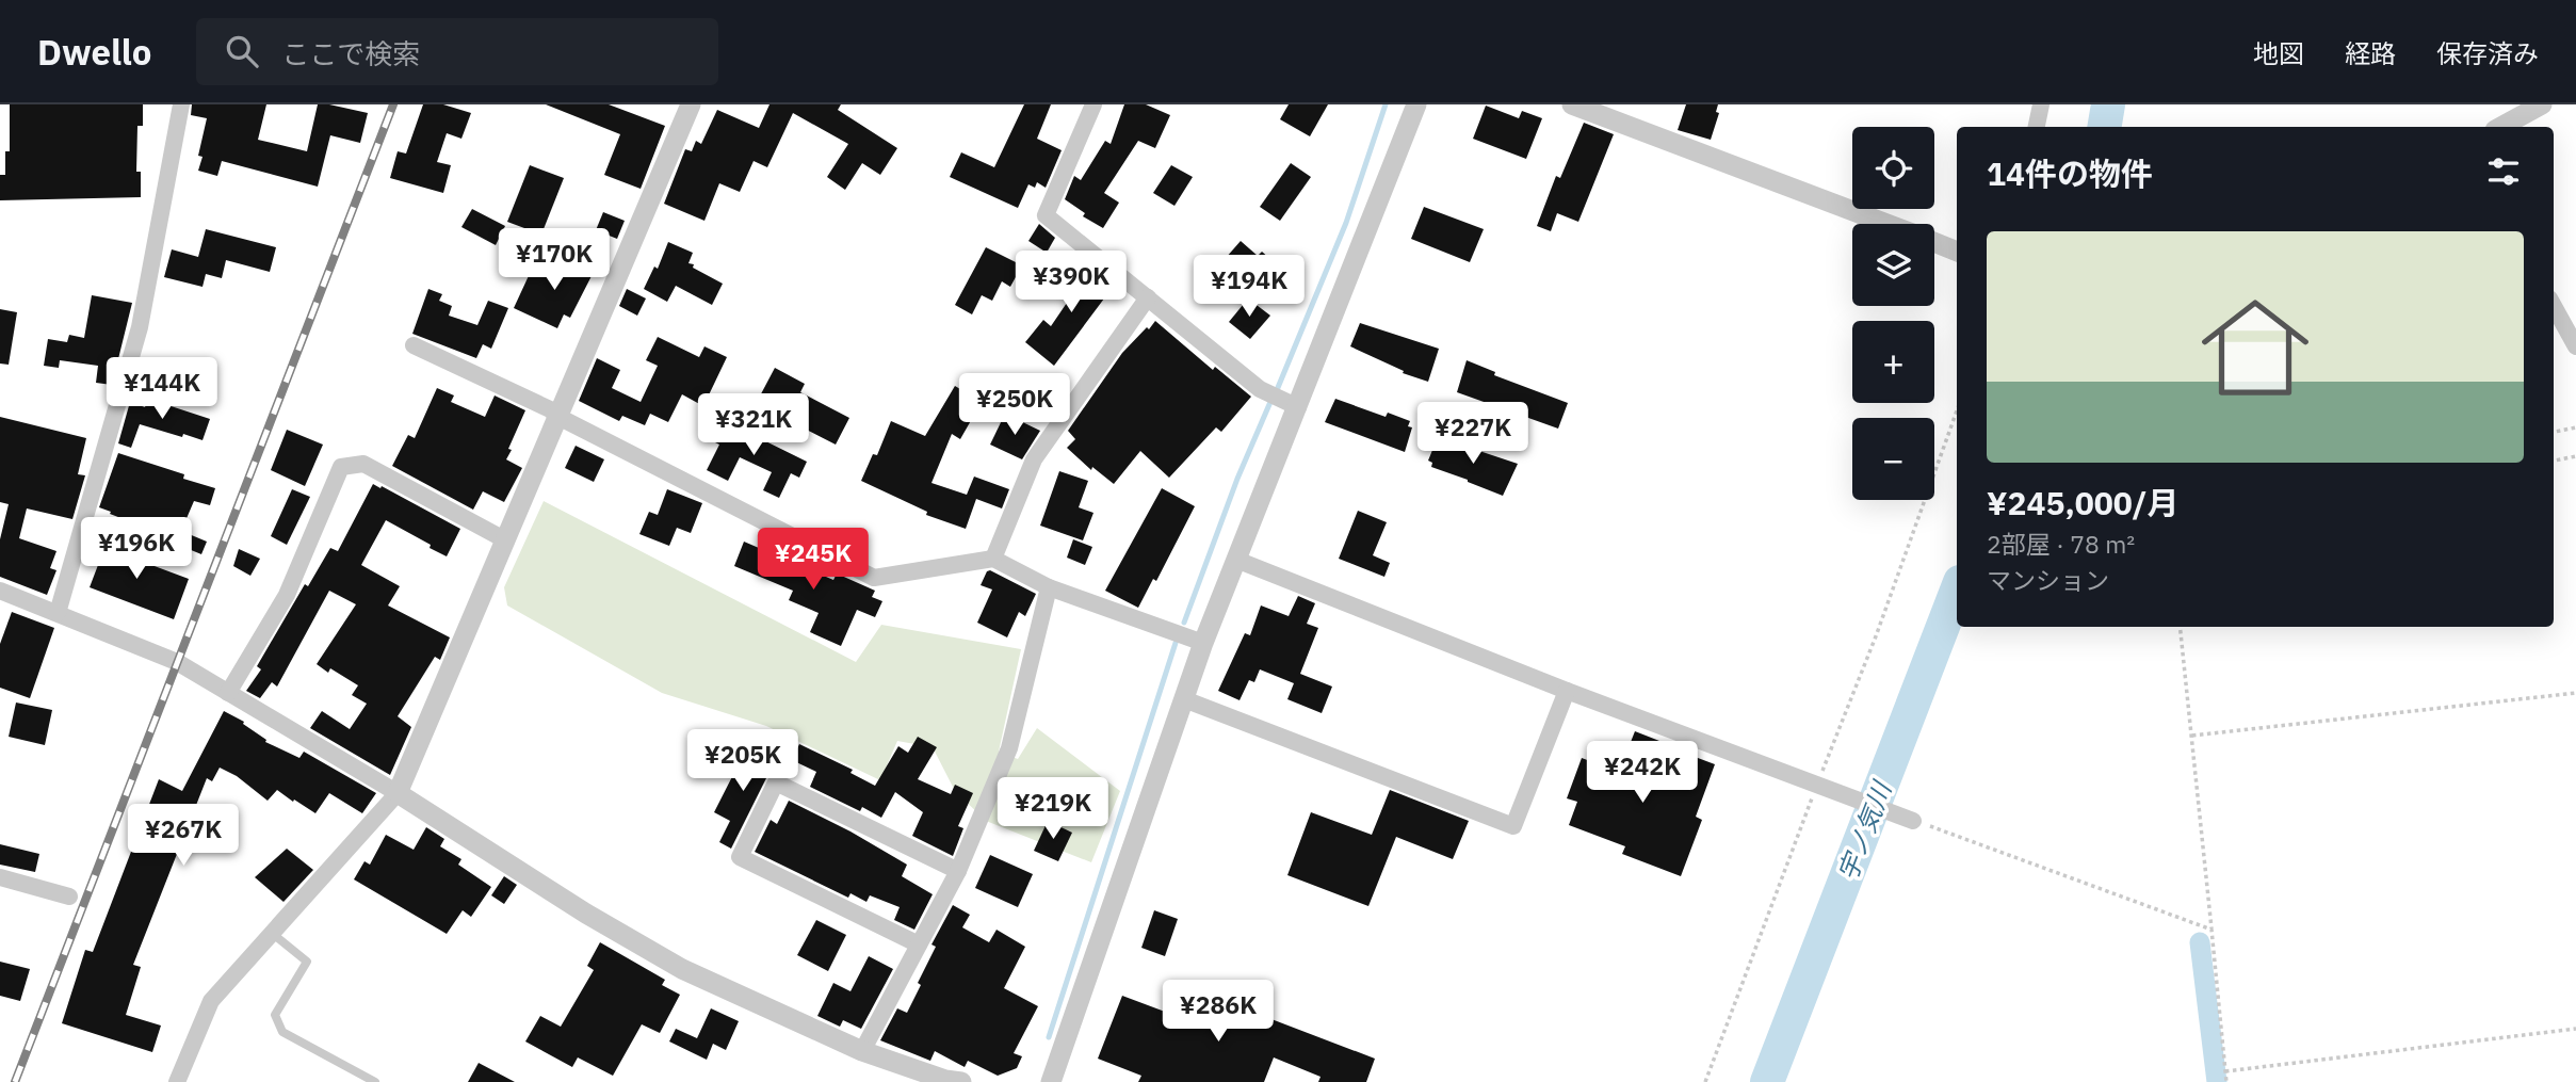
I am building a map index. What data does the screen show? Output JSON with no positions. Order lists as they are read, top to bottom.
{
  "water": ["宇ノ気川"],
  "page": {
    "header": "Dwello",
    "search": "ここで検索",
    "nav": ["地図", "経路", "保存済み"],
    "map_buttons": ["+", "−"],
    "heading": "14件の物件",
    "list": [
      {
        "name": "¥245,000/月",
        "note": "2部屋 · 78 m² · マンション"
      }
    ],
    "price": [
      "¥170K",
      "¥390K",
      "¥194K",
      "¥144K",
      "¥250K",
      "¥321K",
      "¥227K",
      "¥196K",
      "¥245K",
      "¥205K",
      "¥242K",
      "¥219K",
      "¥267K",
      "¥286K"
    ]
  }
}
